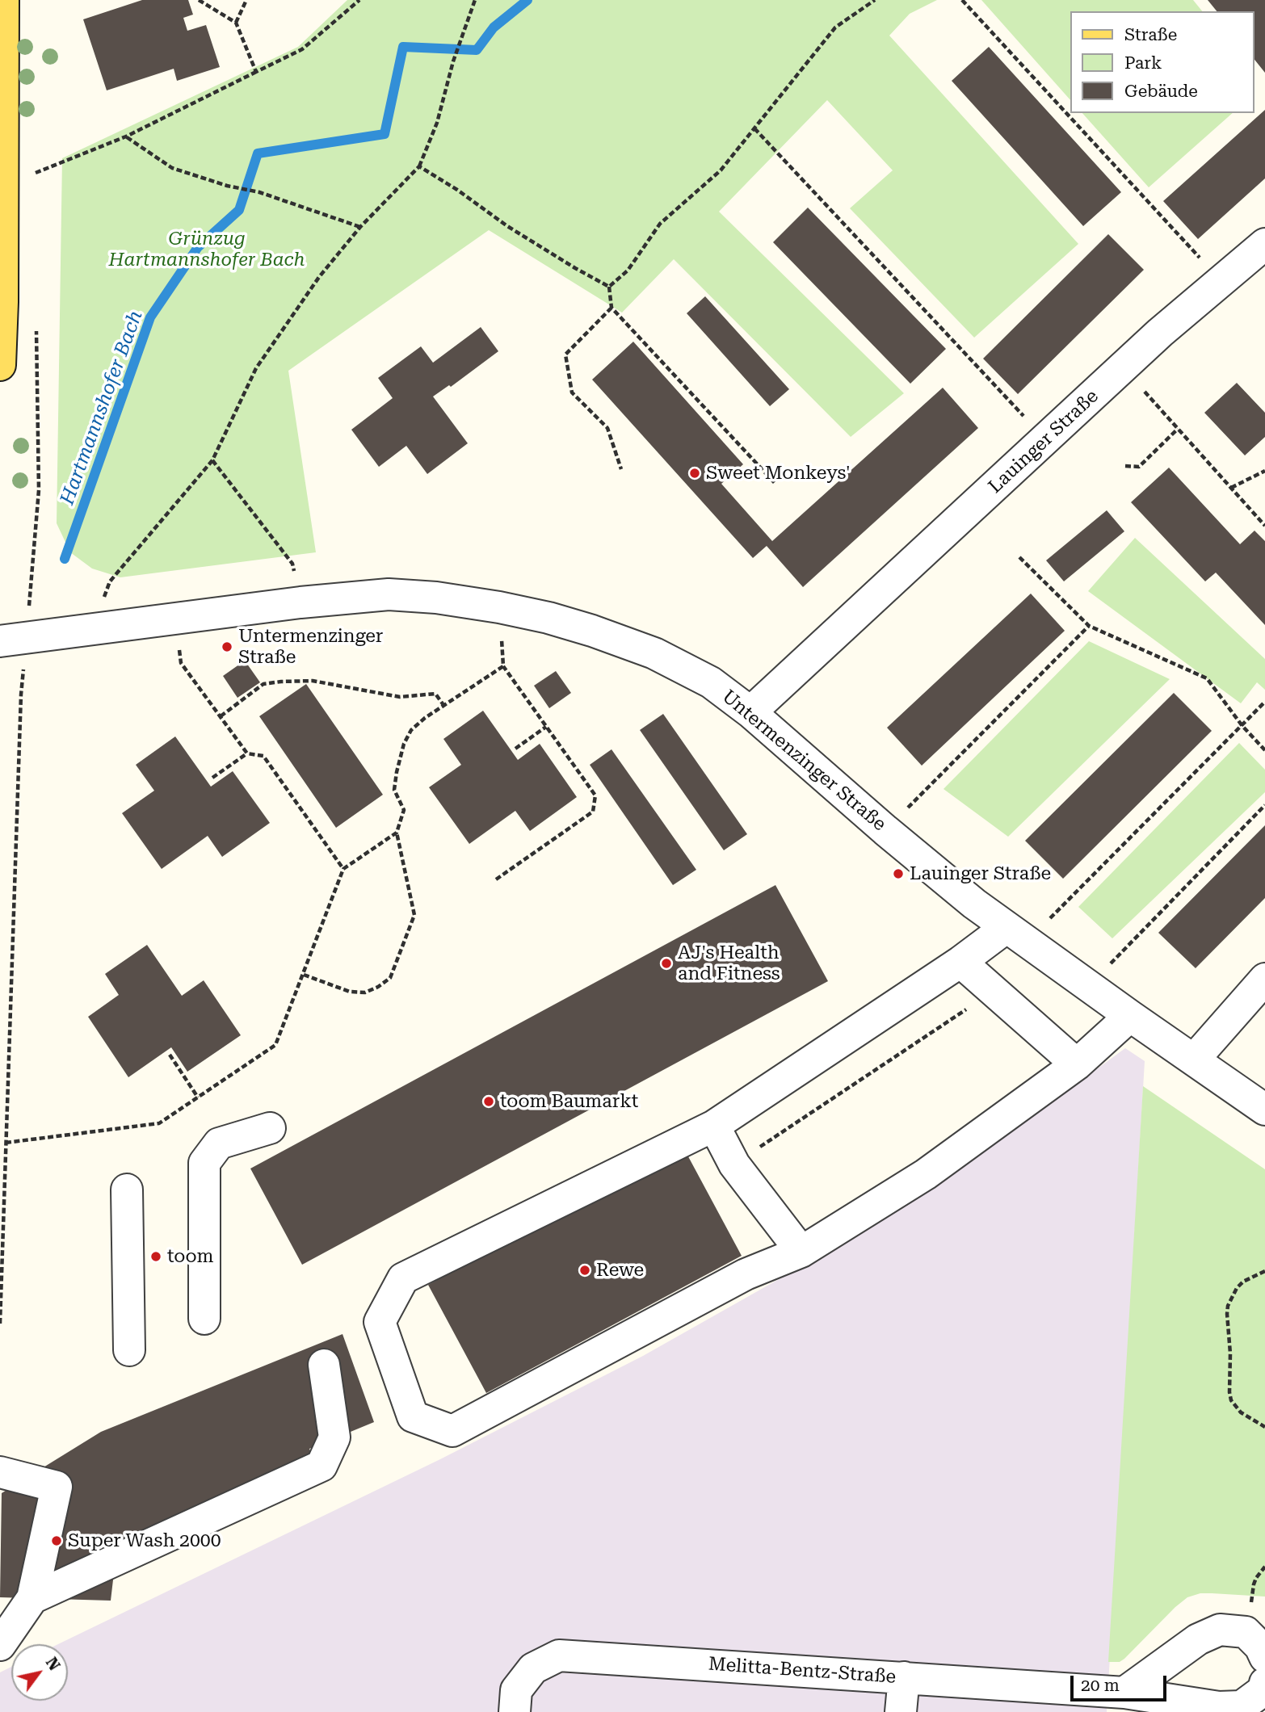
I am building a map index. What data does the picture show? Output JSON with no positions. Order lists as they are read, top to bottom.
{
  "streets": {
    "street": ["Lauinger Straße", "Untermenzinger Straße", "Melitta-Bentz-Straße"]
  },
  "crossings": [
    ["Lauinger Straße", "Untermenzinger Straße"]
  ],
  "water": ["Hartmannshofer Bach"],
  "parks": ["Grünzug Hartmannshofer Bach"],
  "places": [
    "Sweet Monkeys'",
    "Untermenzinger Straße",
    "Lauinger Straße",
    "AJ's Health and Fitness",
    "toom Baumarkt",
    "toom",
    "Rewe",
    "Super Wash 2000"
  ],
  "legend": ["Straße", "Park", "Gebäude"],
  "scale_bar": "20 m",
  "north": "top right"
}
